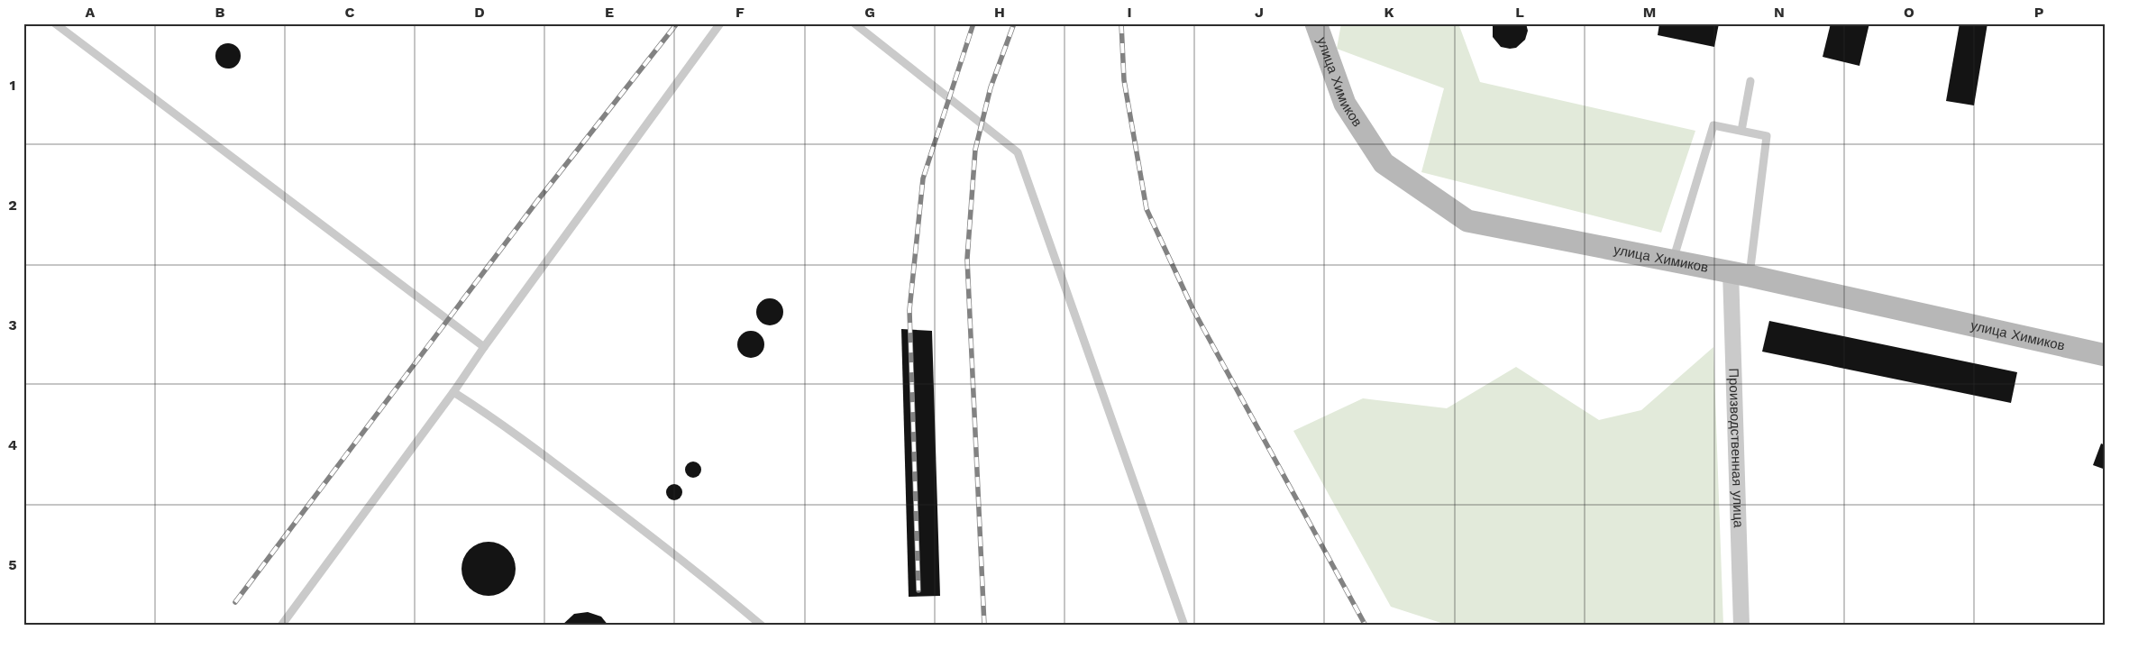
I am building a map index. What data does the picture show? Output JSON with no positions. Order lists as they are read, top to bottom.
{
  "streets": {
    "street": ["улица Химиков", "Производственная улица"]
  },
  "crossings": [
    ["улица Химиков", "Производственная улица"]
  ],
  "grid": {
    "columns": [
      "A",
      "B",
      "C",
      "D",
      "E",
      "F",
      "G",
      "H",
      "I",
      "J",
      "K",
      "L",
      "M",
      "N",
      "O",
      "P"
    ],
    "rows": [
      "1",
      "2",
      "3",
      "4",
      "5"
    ]
  }
}
